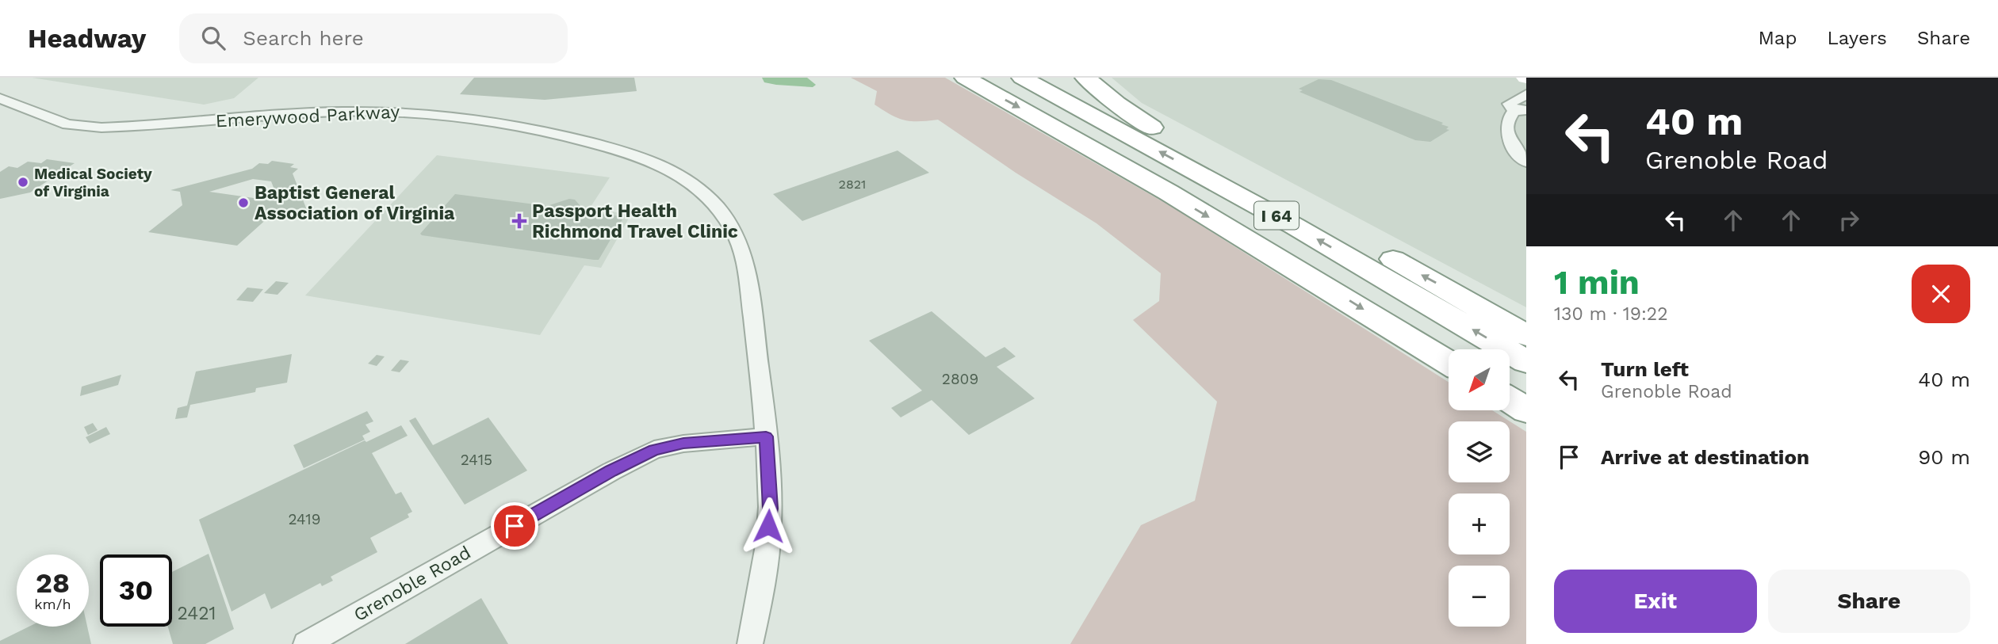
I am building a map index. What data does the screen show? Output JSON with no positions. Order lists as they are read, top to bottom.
{
  "streets": {
    "highway": ["I 64"],
    "street": ["Emerywood Parkway", "Grenoble Road"]
  },
  "crossings": [
    ["Emerywood Parkway", "Grenoble Road"]
  ],
  "places": {
    "other": ["Medical Society of Virginia", "Baptist General Association of Virginia"],
    "health": ["Passport Health Richmond Travel Clinic"]
  },
  "house_numbers": [
    "2821",
    "2809",
    "2415",
    "2419",
    "2421"
  ],
  "north": "bottom left",
  "page": {
    "header": "Headway",
    "search": "Search here",
    "nav": ["Map", "Layers", "Share"],
    "turn": ["40 m", "Grenoble Road"],
    "heading": ["1 min", "130 m · 19:22"],
    "list": [
      {
        "name": "Turn left",
        "note": "Grenoble Road",
        "value": "40 m"
      },
      {
        "name": "Arrive at destination",
        "value": "90 m"
      }
    ],
    "map_buttons": ["+", "−"],
    "speed": "28 km/h",
    "limit": "30",
    "buttons": ["Exit", "Share"]
  }
}
